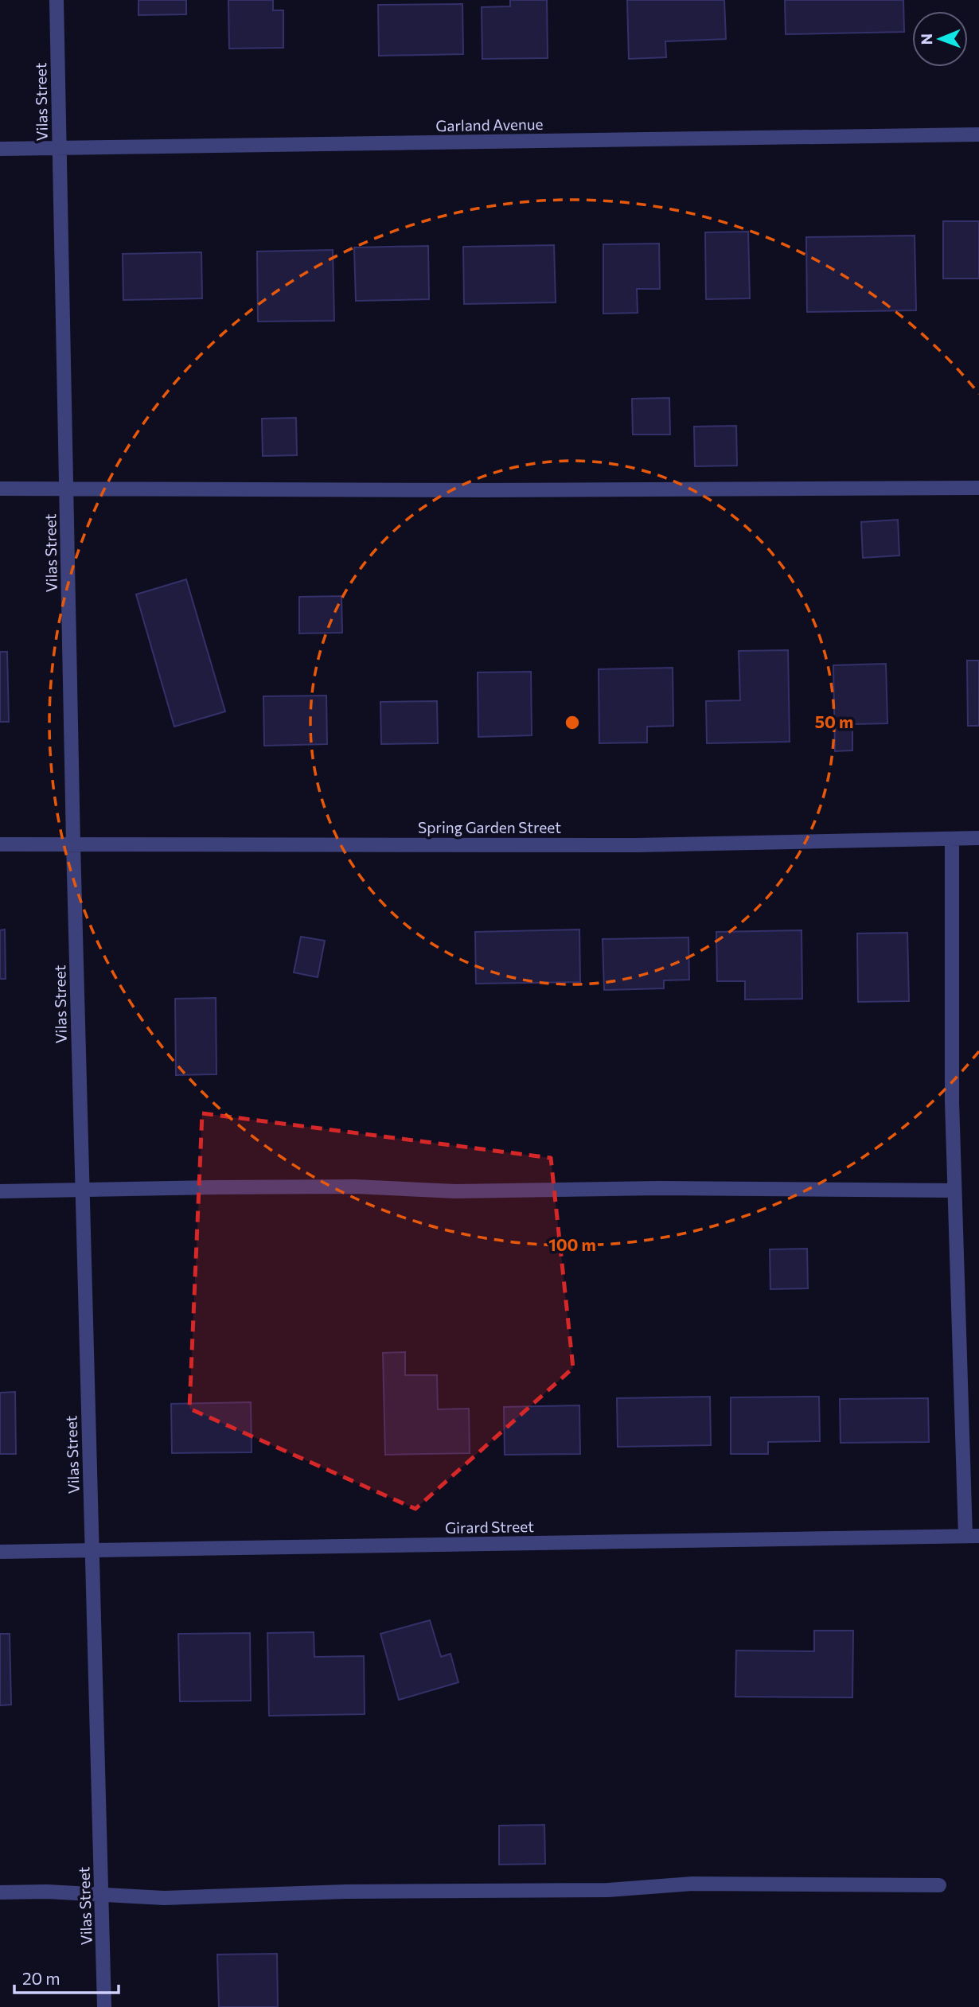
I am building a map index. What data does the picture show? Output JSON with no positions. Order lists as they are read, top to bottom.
{
  "streets": {
    "street": [
      "Vilas Street",
      "Garland Avenue",
      "Spring Garden Street",
      "Girard Street"
    ]
  },
  "crossings": [
    ["Vilas Street", "Garland Avenue"],
    ["Vilas Street", "Spring Garden Street"],
    ["Vilas Street", "Girard Street"]
  ],
  "scale_bar": "20 m",
  "north": "left",
  "rings": ["50 m", "100 m"]
}
